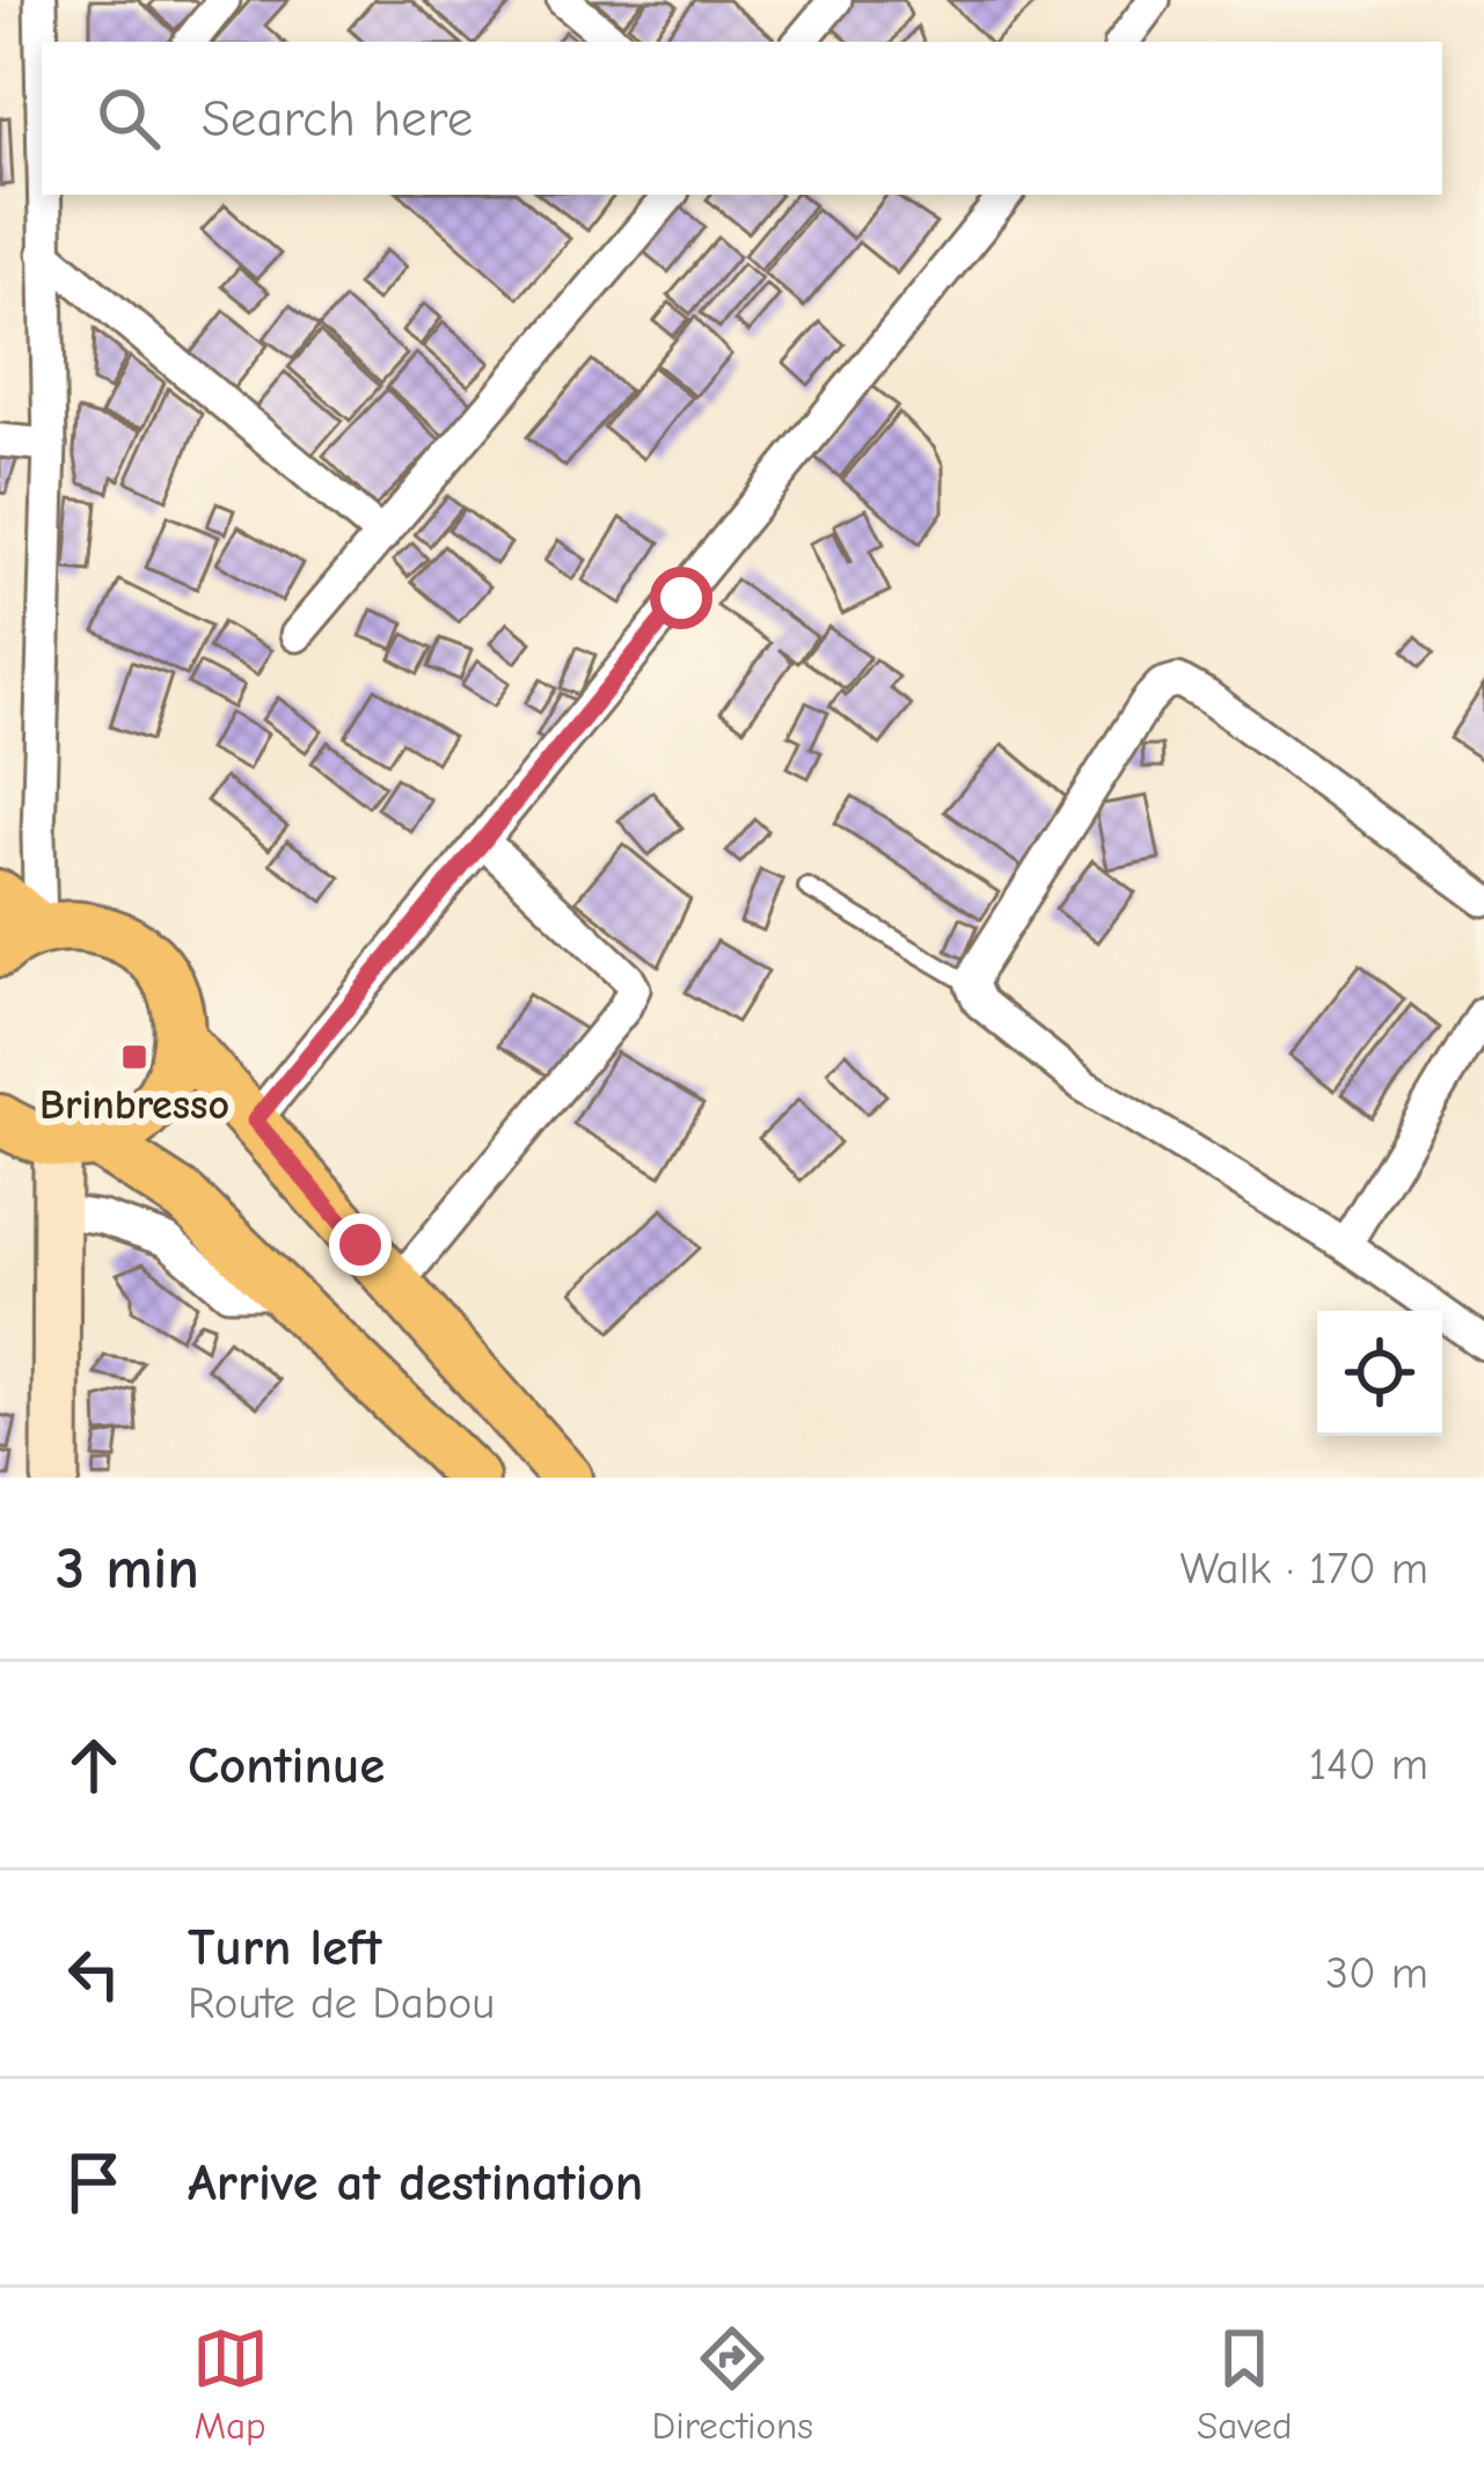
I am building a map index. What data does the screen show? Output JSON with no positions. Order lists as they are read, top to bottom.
{
  "places": {
    "transit": ["Brinbresso"]
  },
  "page": {
    "search": "Search here",
    "heading": ["3 min", "Walk · 170 m"],
    "list": [
      ["Continue", "140 m"],
      ["Turn left", "Route de Dabou", "30 m"],
      "Arrive at destination"
    ],
    "nav": ["Map", "Directions", "Saved"]
  }
}
